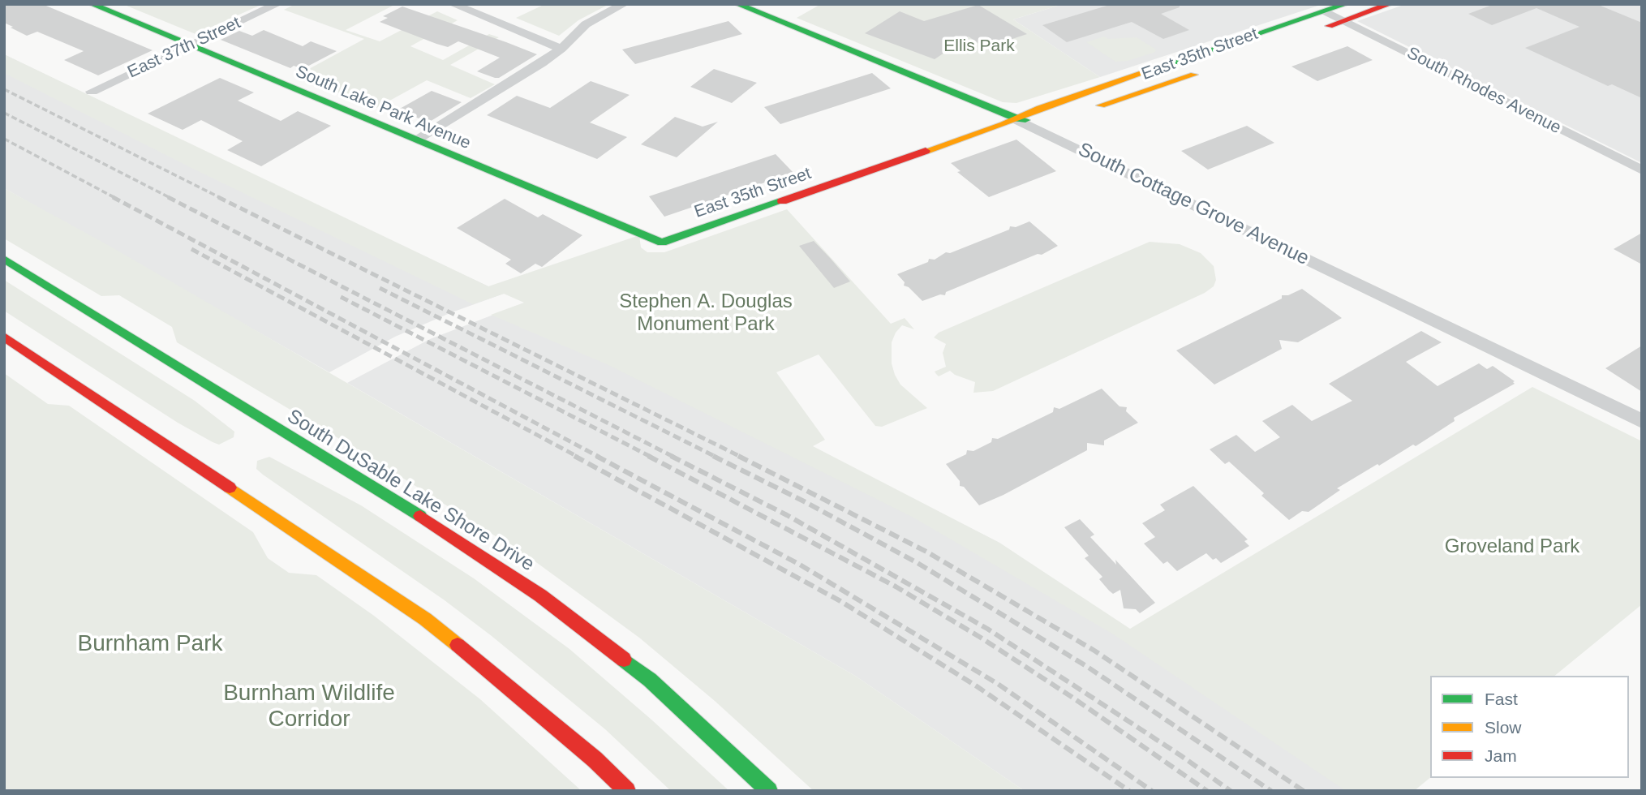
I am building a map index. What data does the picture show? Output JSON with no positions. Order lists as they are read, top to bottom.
{
  "streets": {
    "main road": [
      "East 35th Street",
      "South Lake Park Avenue",
      "South Cottage Grove Avenue",
      "South DuSable Lake Shore Drive"
    ],
    "street": ["East 37th Street", "South Rhodes Avenue"]
  },
  "crossings": [
    ["East 37th Street", "South Lake Park Avenue"],
    ["East 35th Street", "South Rhodes Avenue"],
    ["East 35th Street", "South Lake Park Avenue"],
    ["East 35th Street", "South Cottage Grove Avenue"]
  ],
  "parks": [
    "Ellis Park",
    "Stephen A. Douglas Monument Park",
    "Groveland Park",
    "Burnham Park",
    "Burnham Wildlife Corridor"
  ],
  "legend": ["Fast", "Slow", "Jam"]
}
